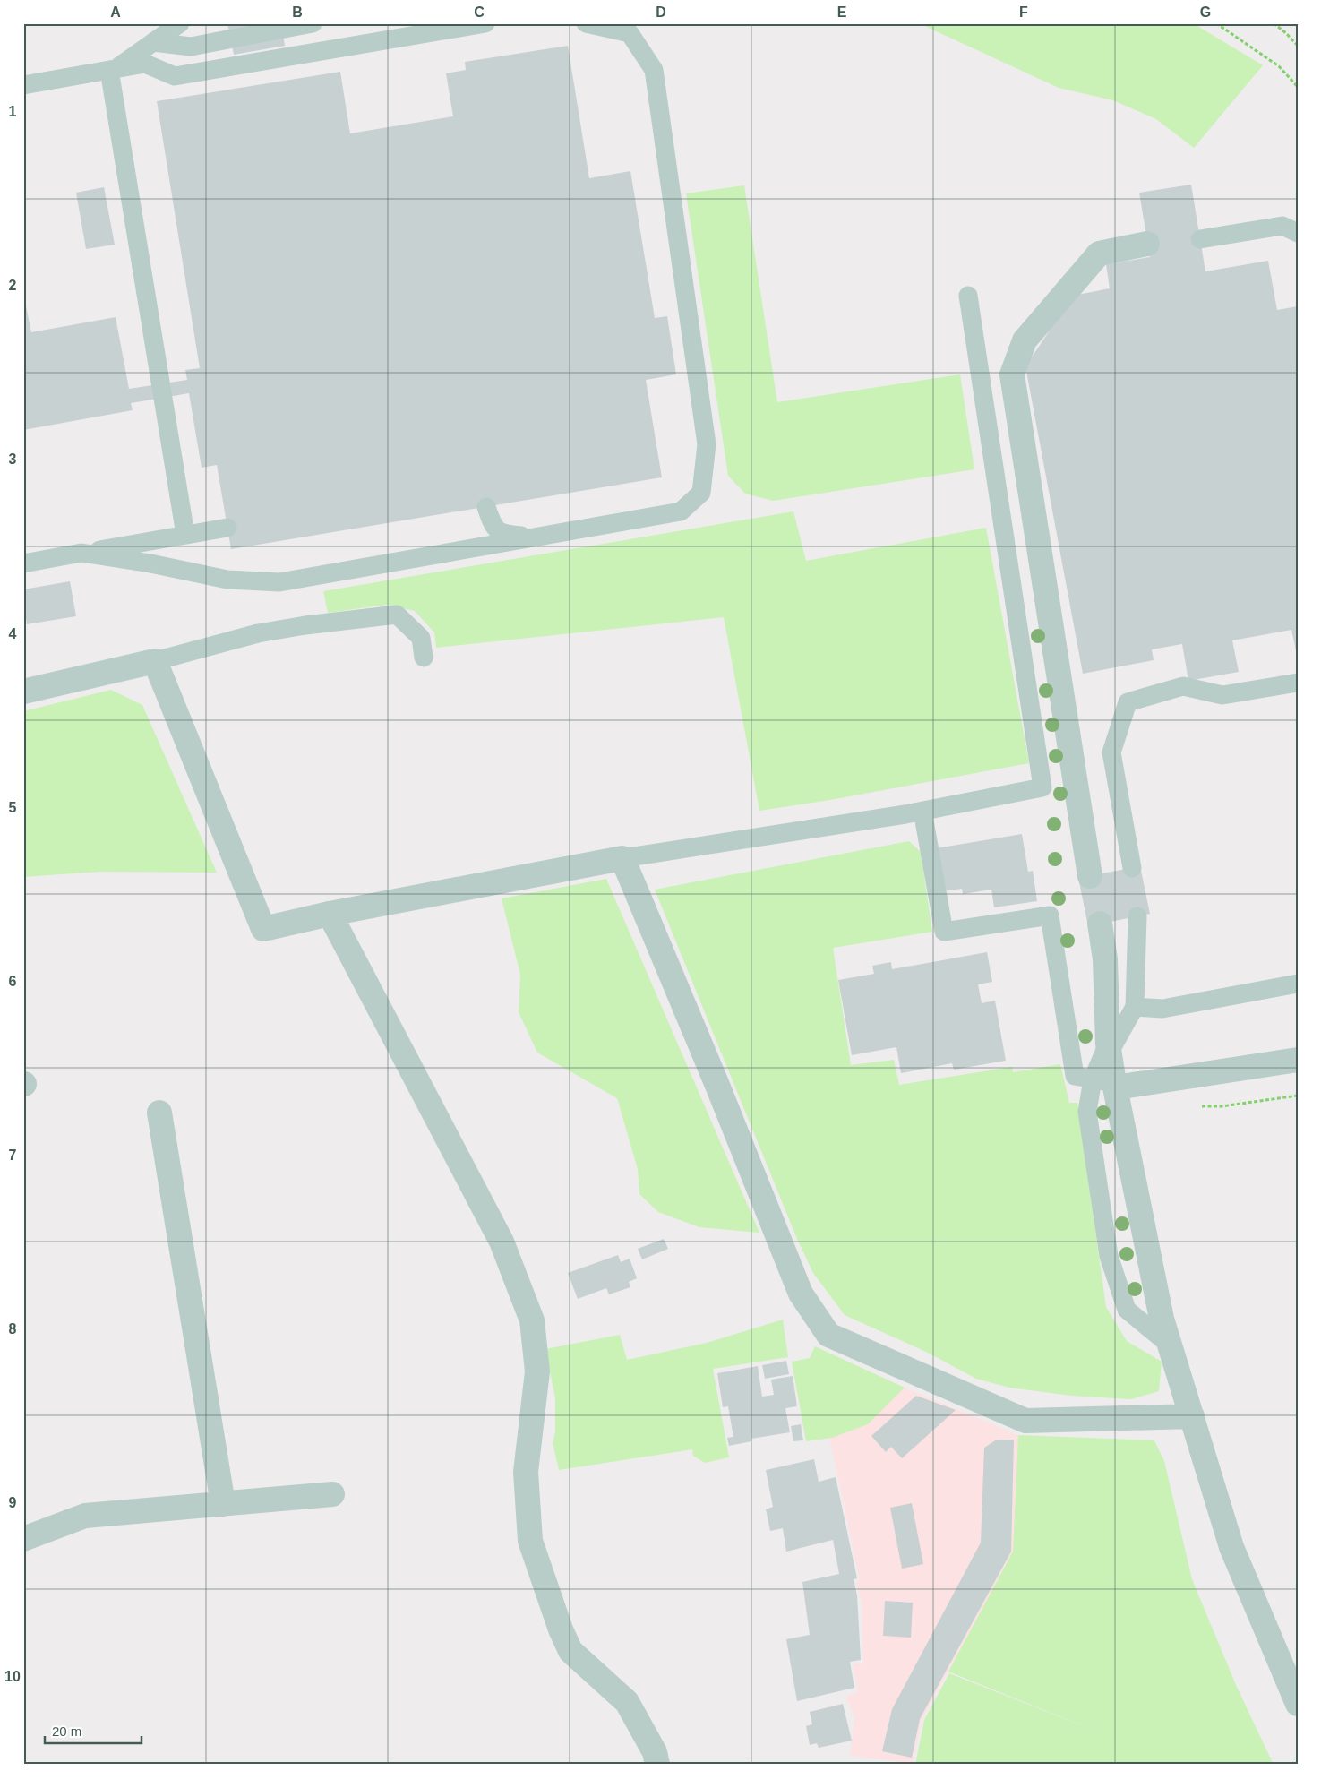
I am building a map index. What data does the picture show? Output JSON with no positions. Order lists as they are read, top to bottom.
{
  "scale_bar": "20 m",
  "grid": {
    "columns": [
      "A",
      "B",
      "C",
      "D",
      "E",
      "F",
      "G"
    ],
    "rows": [
      "1",
      "2",
      "3",
      "4",
      "5",
      "6",
      "7",
      "8",
      "9",
      "10"
    ]
  }
}
